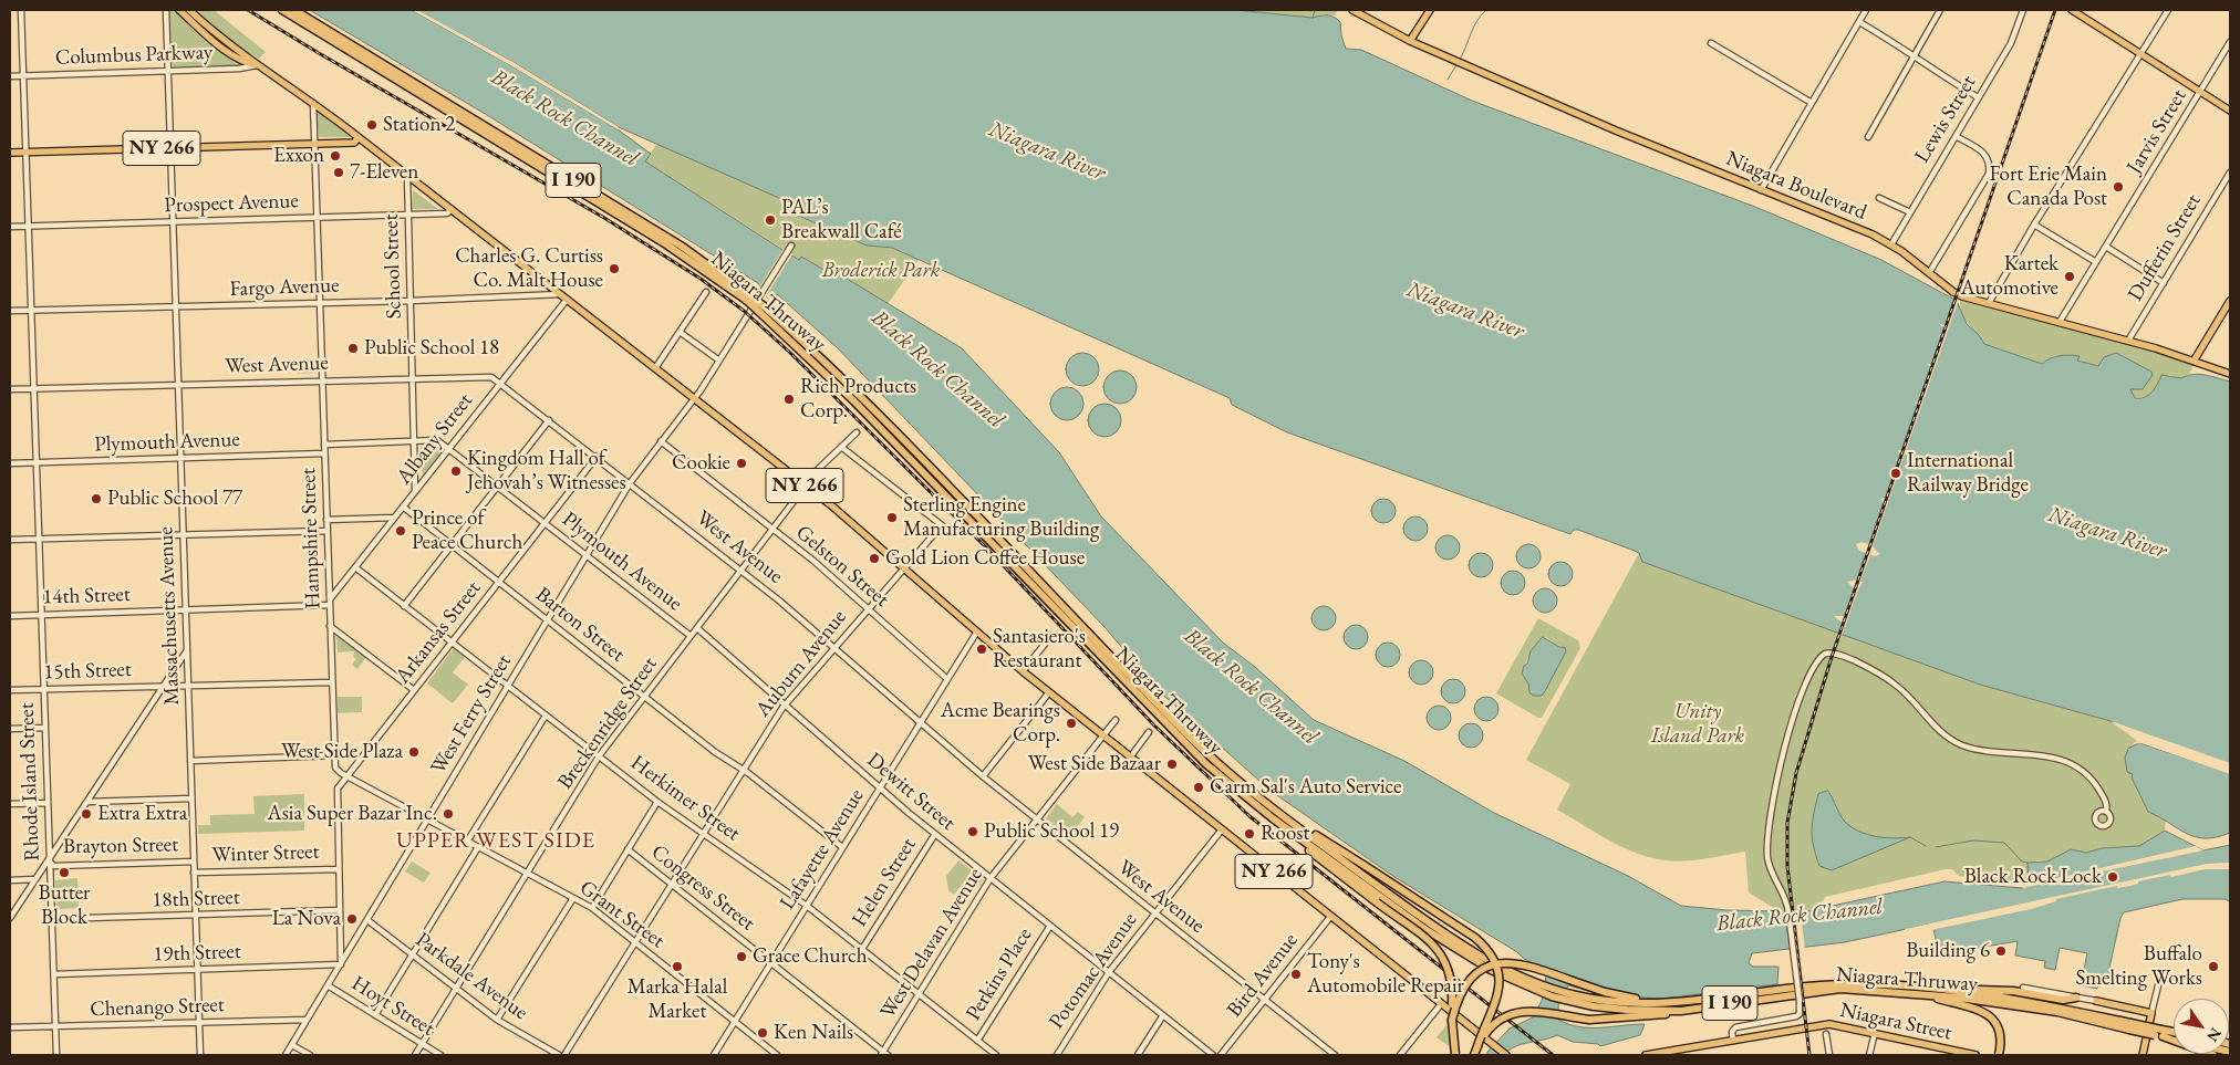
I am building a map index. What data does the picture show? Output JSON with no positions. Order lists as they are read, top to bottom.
{
  "streets": {
    "highway": ["I 190", "Niagara Thruway"],
    "main road": ["NY 266", "Niagara Boulevard", "Niagara Street"],
    "street": [
      "Columbus Parkway",
      "Lewis Street",
      "Jarvis Street",
      "Prospect Avenue",
      "Dufferin Street",
      "School Street",
      "Fargo Avenue",
      "West Avenue",
      "Albany Street",
      "Plymouth Avenue",
      "Hampshire Street",
      "Gelston Street",
      "14th Street",
      "Massachusetts Avenue",
      "Barton Street",
      "Arkansas Street",
      "Auburn Avenue",
      "15th Street",
      "West Ferry Street",
      "Breckenridge Street",
      "Rhode Island Street",
      "Dewitt Street",
      "Herkimer Street",
      "Brayton Street",
      "Lafayette Avenue",
      "Winter Street",
      "Helen Street",
      "Congress Street",
      "18th Street",
      "Grant Street",
      "West Delavan Avenue",
      "19th Street",
      "Potomac Avenue",
      "Perkins Place",
      "Bird Avenue",
      "Parkdale Avenue",
      "Hoyt Street",
      "Chenango Street"
    ]
  },
  "crossings": [
    ["Columbus Parkway", "Massachusetts Avenue"],
    ["Columbus Parkway", "Rhode Island Street"],
    ["Lewis Street", "Niagara Boulevard"],
    ["Jarvis Street", "Niagara Boulevard"],
    ["NY 266", "Prospect Avenue"],
    ["NY 266", "School Street"],
    ["NY 266", "Fargo Avenue"],
    ["NY 266", "Albany Street"],
    ["NY 266", "Hampshire Street"],
    ["NY 266", "Massachusetts Avenue"],
    ["NY 266", "Auburn Avenue"],
    ["NY 266", "West Ferry Street"],
    ["NY 266", "Breckenridge Street"],
    ["NY 266", "Rhode Island Street"],
    ["NY 266", "Lafayette Avenue"],
    ["NY 266", "West Delavan Avenue"],
    ["NY 266", "Potomac Avenue"],
    ["NY 266", "Bird Avenue"],
    ["Niagara Boulevard", "Dufferin Street"],
    ["Prospect Avenue", "School Street"],
    ["Prospect Avenue", "Hampshire Street"],
    ["Prospect Avenue", "Massachusetts Avenue"],
    ["Prospect Avenue", "Rhode Island Street"],
    ["School Street", "Fargo Avenue"],
    ["School Street", "West Avenue"],
    ["School Street", "Albany Street"],
    ["School Street", "Plymouth Avenue"],
    ["Fargo Avenue", "Hampshire Street"],
    ["Fargo Avenue", "Massachusetts Avenue"],
    ["Fargo Avenue", "Rhode Island Street"],
    ["West Avenue", "Albany Street"],
    ["West Avenue", "Hampshire Street"],
    ["West Avenue", "Massachusetts Avenue"],
    ["West Avenue", "Arkansas Street"],
    ["West Avenue", "Auburn Avenue"],
    ["West Avenue", "West Ferry Street"],
    ["West Avenue", "Breckenridge Street"],
    ["West Avenue", "Rhode Island Street"],
    ["West Avenue", "Lafayette Avenue"],
    ["West Avenue", "West Delavan Avenue"],
    ["West Avenue", "Potomac Avenue"],
    ["West Avenue", "Bird Avenue"],
    ["Albany Street", "Plymouth Avenue"],
    ["Albany Street", "Hampshire Street"],
    ["Albany Street", "14th Street"],
    ["Albany Street", "Barton Street"],
    ["Albany Street", "Herkimer Street"],
    ["Plymouth Avenue", "Hampshire Street"],
    ["Plymouth Avenue", "Massachusetts Avenue"],
    ["Plymouth Avenue", "Arkansas Street"],
    ["Plymouth Avenue", "West Ferry Street"],
    ["Plymouth Avenue", "Breckenridge Street"],
    ["Plymouth Avenue", "Rhode Island Street"],
    ["Hampshire Street", "14th Street"],
    ["Hampshire Street", "Arkansas Street"],
    ["Hampshire Street", "15th Street"],
    ["Hampshire Street", "Grant Street"],
    ["Gelston Street", "Auburn Avenue"],
    ["Gelston Street", "West Ferry Street"],
    ["Gelston Street", "Breckenridge Street"],
    ["Gelston Street", "Lafayette Avenue"],
    ["14th Street", "Massachusetts Avenue"],
    ["14th Street", "Rhode Island Street"],
    ["Massachusetts Avenue", "15th Street"],
    ["Massachusetts Avenue", "Brayton Street"],
    ["Massachusetts Avenue", "Winter Street"],
    ["Massachusetts Avenue", "18th Street"],
    ["Massachusetts Avenue", "19th Street"],
    ["Massachusetts Avenue", "Chenango Street"],
    ["Barton Street", "Arkansas Street"],
    ["Barton Street", "Auburn Avenue"],
    ["Barton Street", "West Ferry Street"],
    ["Barton Street", "Breckenridge Street"],
    ["Barton Street", "Lafayette Avenue"],
    ["Arkansas Street", "Herkimer Street"],
    ["Arkansas Street", "Grant Street"],
    ["Auburn Avenue", "Breckenridge Street"],
    ["Auburn Avenue", "Dewitt Street"],
    ["Auburn Avenue", "Herkimer Street"],
    ["Auburn Avenue", "Congress Street"],
    ["Auburn Avenue", "Grant Street"],
    ["15th Street", "Rhode Island Street"],
    ["West Ferry Street", "Herkimer Street"],
    ["West Ferry Street", "Grant Street"],
    ["West Ferry Street", "19th Street"],
    ["West Ferry Street", "Parkdale Avenue"],
    ["West Ferry Street", "Hoyt Street"],
    ["West Ferry Street", "Chenango Street"],
    ["Breckenridge Street", "Dewitt Street"],
    ["Breckenridge Street", "Herkimer Street"],
    ["Breckenridge Street", "Grant Street"],
    ["Breckenridge Street", "Parkdale Avenue"],
    ["Breckenridge Street", "Hoyt Street"],
    ["Rhode Island Street", "Brayton Street"],
    ["Rhode Island Street", "18th Street"],
    ["Rhode Island Street", "19th Street"],
    ["Rhode Island Street", "Chenango Street"],
    ["Dewitt Street", "Lafayette Avenue"],
    ["Dewitt Street", "Helen Street"],
    ["Dewitt Street", "West Delavan Avenue"],
    ["Dewitt Street", "Potomac Avenue"],
    ["Dewitt Street", "Perkins Place"],
    ["Herkimer Street", "Lafayette Avenue"],
    ["Herkimer Street", "Helen Street"],
    ["Herkimer Street", "West Delavan Avenue"],
    ["Herkimer Street", "Perkins Place"],
    ["Lafayette Avenue", "Congress Street"],
    ["Lafayette Avenue", "Grant Street"],
    ["Congress Street", "West Delavan Avenue"]
  ],
  "districts": ["UPPER WEST SIDE"],
  "water": ["Black Rock Channel", "Niagara River"],
  "parks": ["Broderick Park", "Unity Island Park"],
  "places": [
    "Station 2",
    "Exxon",
    "7-Eleven",
    "Fort Erie Main Canada Post",
    "PAL’s Breakwall Café",
    "Charles G. Curtiss Co. Malt House",
    "Kartek Automotive",
    "Public School 18",
    "Rich Products Corp.",
    "Cookie",
    "Kingdom Hall of Jehovah’s Witnesses",
    "International Railway Bridge",
    "Public School 77",
    "Sterling Engine Manufacturing Building",
    "Prince of Peace Church",
    "Gold Lion Coffee House",
    "Santasiero's Restaurant",
    "Acme Bearings Corp.",
    "West Side Plaza",
    "West Side Bazaar",
    "Carm Sal's Auto Service",
    "Extra Extra",
    "Asia Super Bazar Inc.",
    "Public School 19",
    "Roost",
    "Butter Block",
    "Black Rock Lock",
    "La Nova",
    "Building 6",
    "Grace Church",
    "Marka Halal Market",
    "Buffalo Smelting Works",
    "Tony's Automobile Repair",
    "Ken Nails"
  ],
  "north": "bottom right"
}
